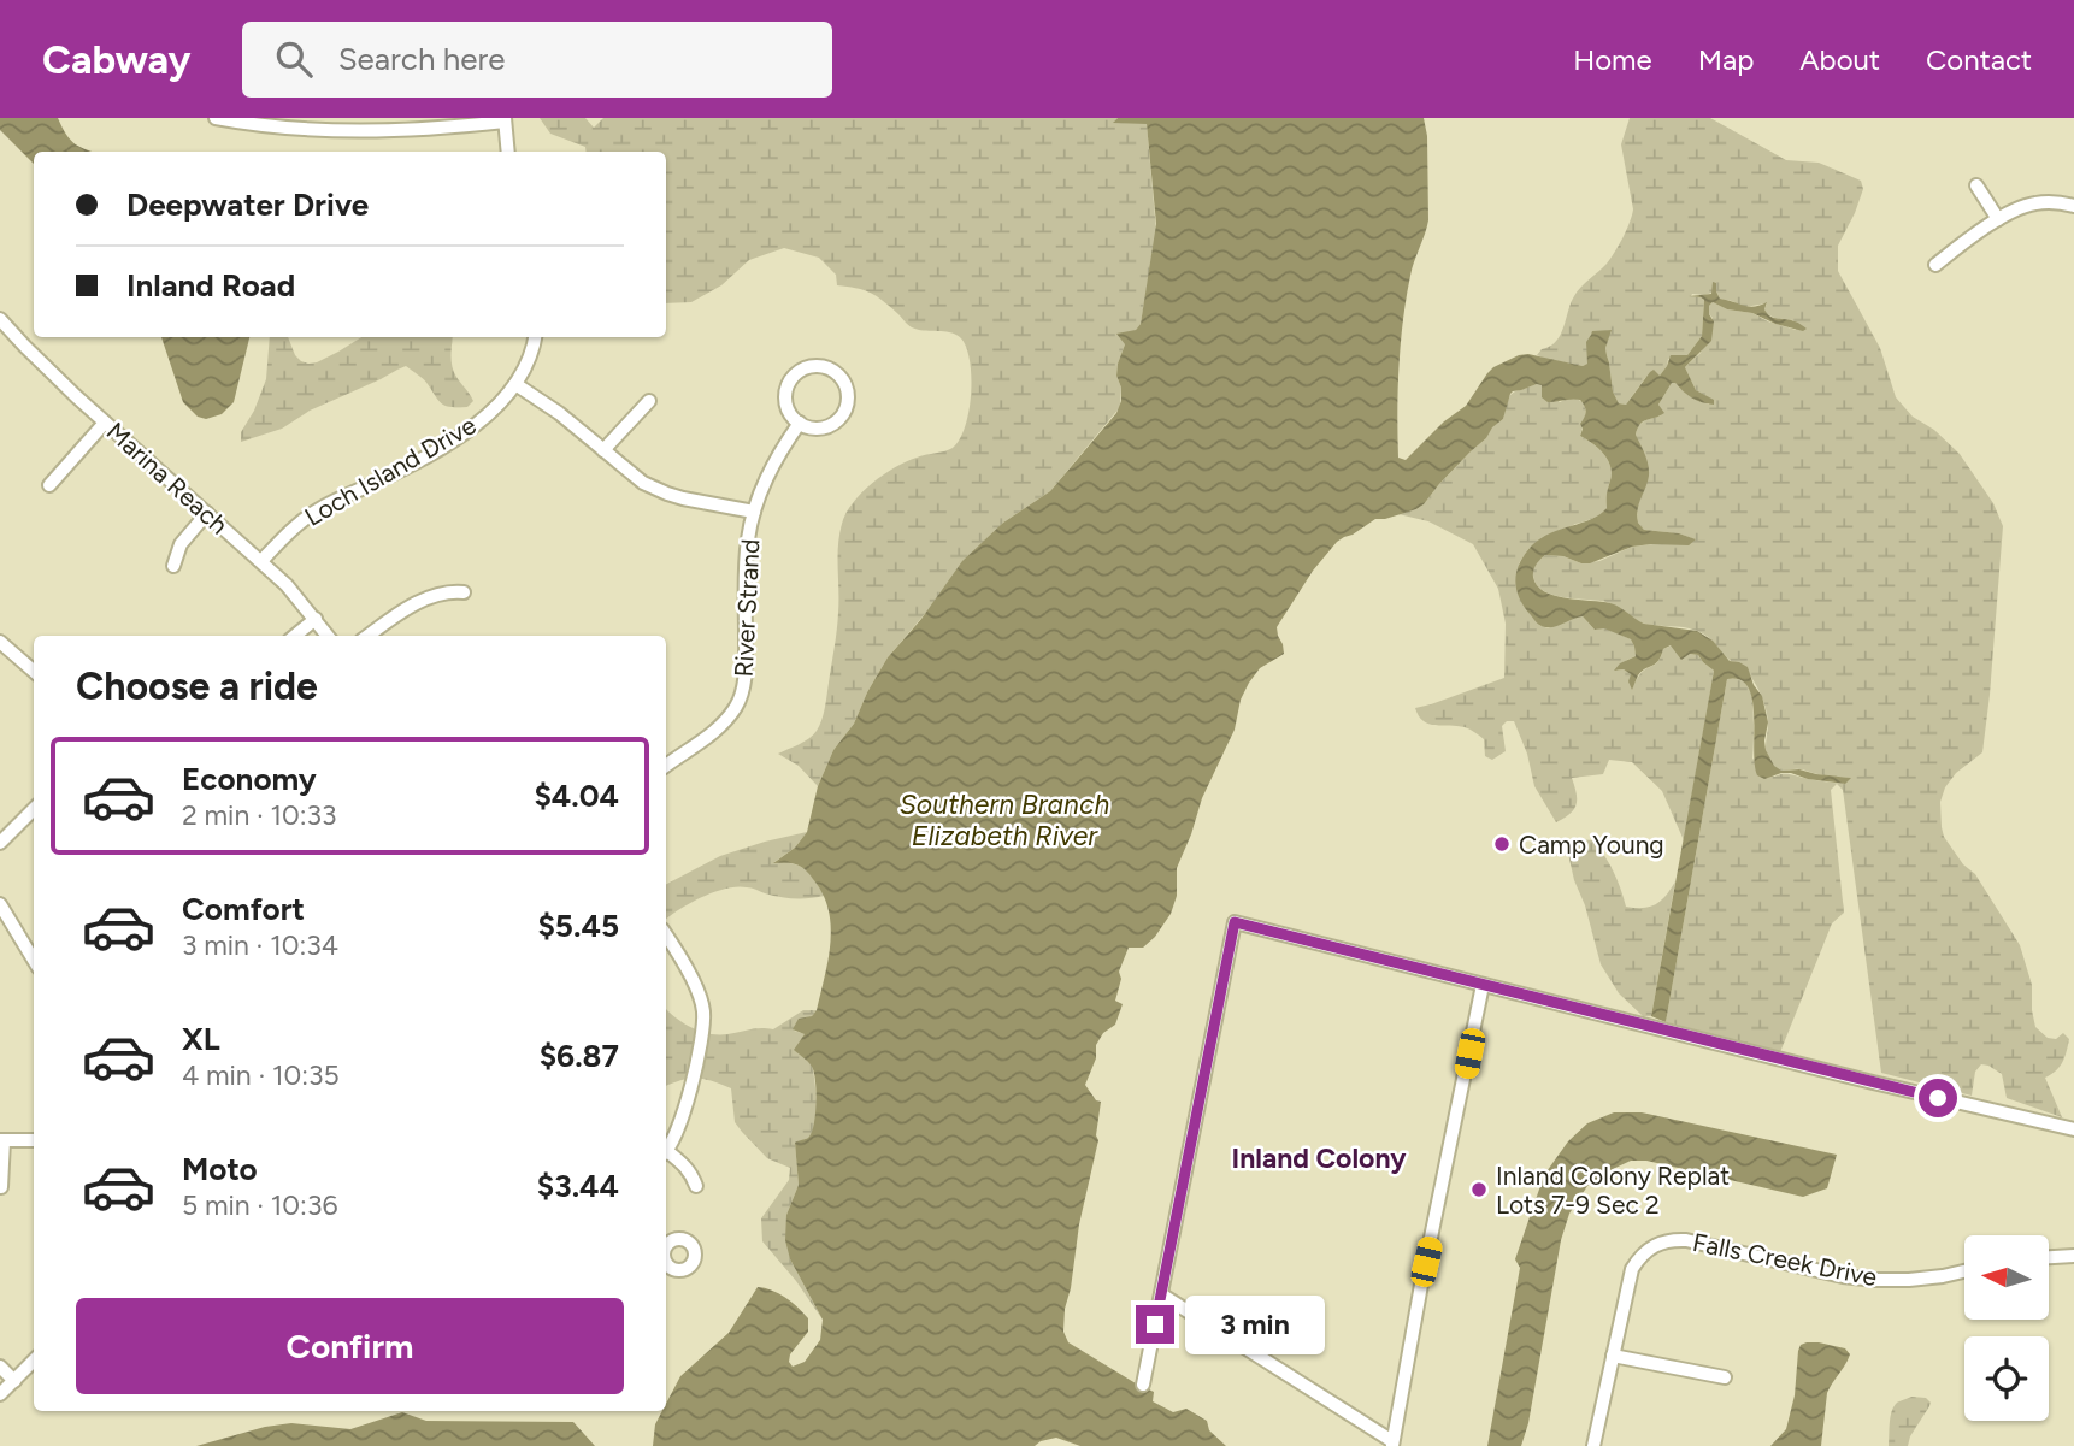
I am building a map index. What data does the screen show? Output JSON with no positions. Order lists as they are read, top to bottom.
{
  "streets": {
    "street": [
      "Loch Island Drive",
      "Marina Reach",
      "River Strand",
      "Falls Creek Drive"
    ]
  },
  "crossings": [
    ["Loch Island Drive", "Marina Reach"]
  ],
  "districts": ["Inland Colony"],
  "water": ["Southern Branch Elizabeth River"],
  "places": ["Camp Young", "Inland Colony Replat Lots 7-9 Sec 2"],
  "north": "left",
  "page": {
    "header": "Cabway",
    "search": "Search here",
    "nav": [
      "Home",
      "Map",
      "About",
      "Contact"
    ],
    "banner": ["Deepwater Drive", "Inland Road"],
    "heading": "Choose a ride",
    "list": [
      {
        "name": "Economy",
        "note": "2 min · 10:33",
        "value": "$4.04"
      },
      {
        "name": "Comfort",
        "note": "3 min · 10:34",
        "value": "$5.45"
      },
      {
        "name": "XL",
        "note": "4 min · 10:35",
        "value": "$6.87"
      },
      {
        "name": "Moto",
        "note": "5 min · 10:36",
        "value": "$3.44"
      }
    ],
    "buttons": "Confirm",
    "bubble": "3 min"
  }
}
